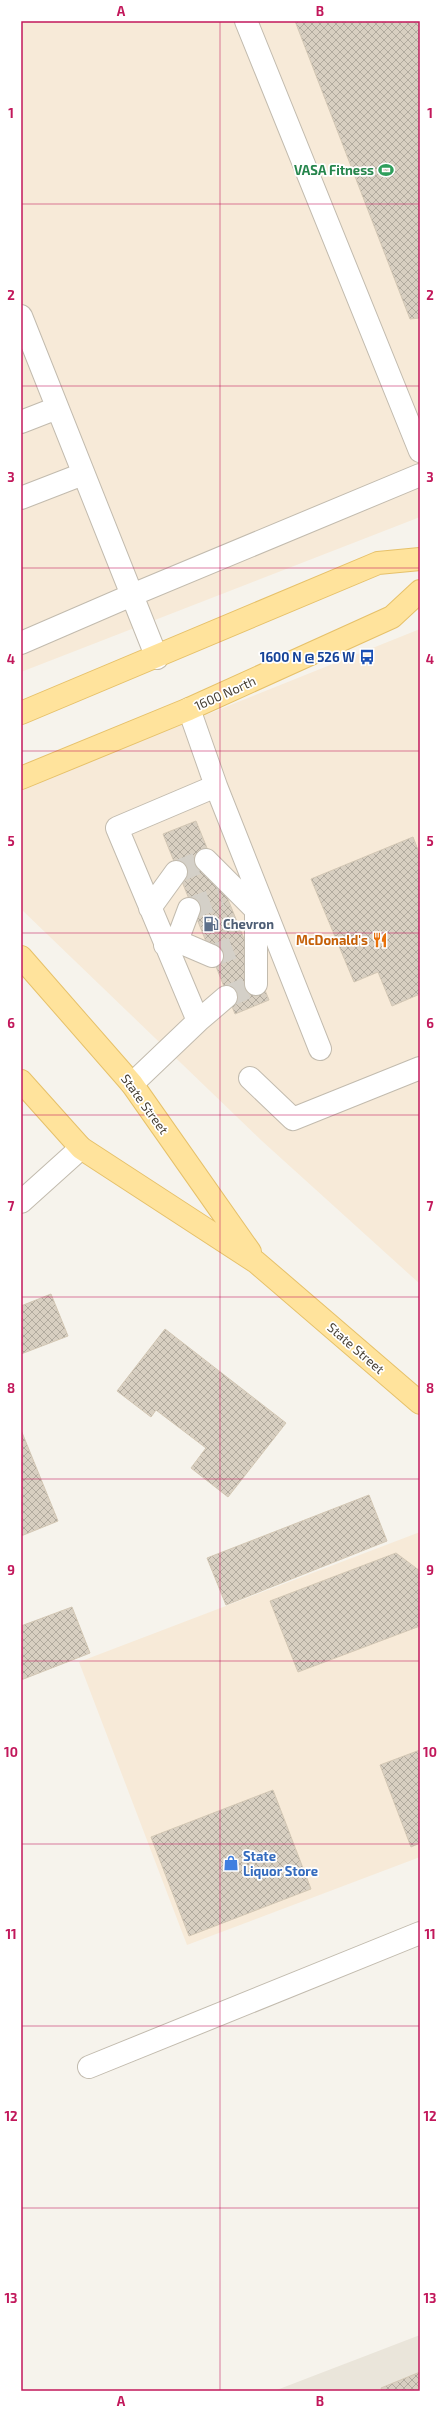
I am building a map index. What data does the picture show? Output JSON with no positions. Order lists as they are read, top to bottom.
{
  "streets": {
    "main road": ["1600 North", "State Street"]
  },
  "places": {
    "sports": ["VASA Fitness"],
    "bus stop": ["1600 N @ 526 W"],
    "fuel station": ["Chevron"],
    "restaurant": ["McDonald's"],
    "shop": ["State Liquor Store"]
  },
  "grid": {
    "columns": ["A", "B"],
    "rows": [
      "1",
      "2",
      "3",
      "4",
      "5",
      "6",
      "7",
      "8",
      "9",
      "10",
      "11",
      "12",
      "13"
    ]
  }
}
